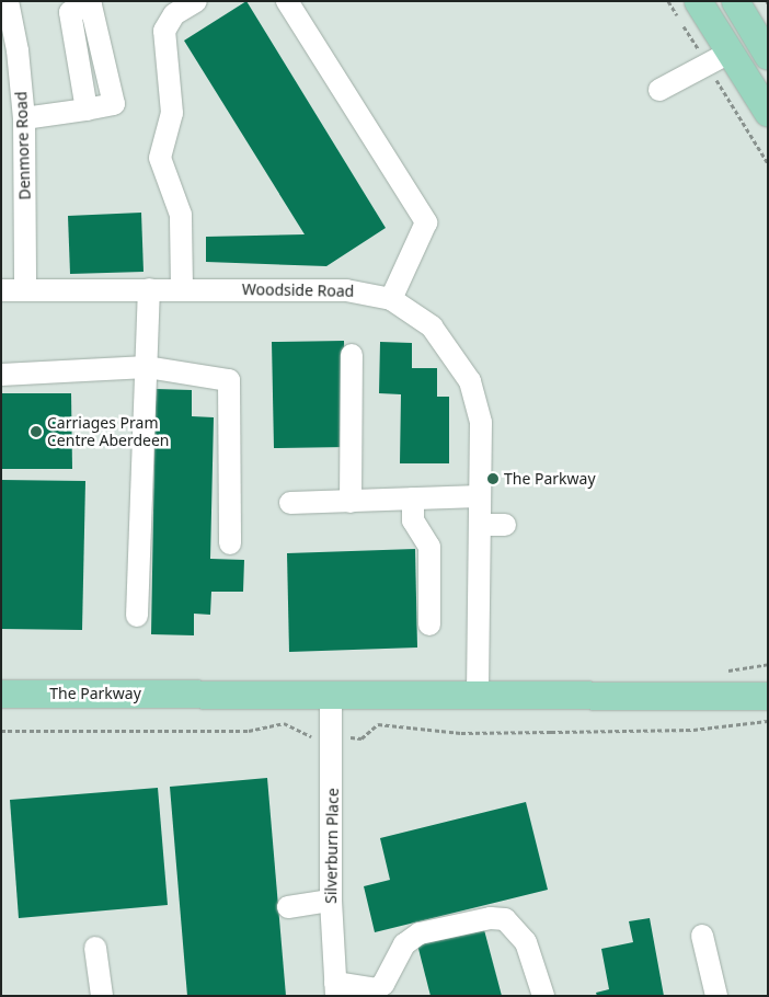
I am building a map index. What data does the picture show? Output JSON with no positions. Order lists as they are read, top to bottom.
{
  "streets": {
    "main road": ["The Parkway"],
    "street": ["Denmore Road", "Woodside Road", "Silverburn Place"]
  },
  "crossings": [
    ["Denmore Road", "Woodside Road"],
    ["Woodside Road", "The Parkway"],
    ["The Parkway", "Silverburn Place"]
  ],
  "places": ["Carriages Pram Centre Aberdeen", "The Parkway"]
}
